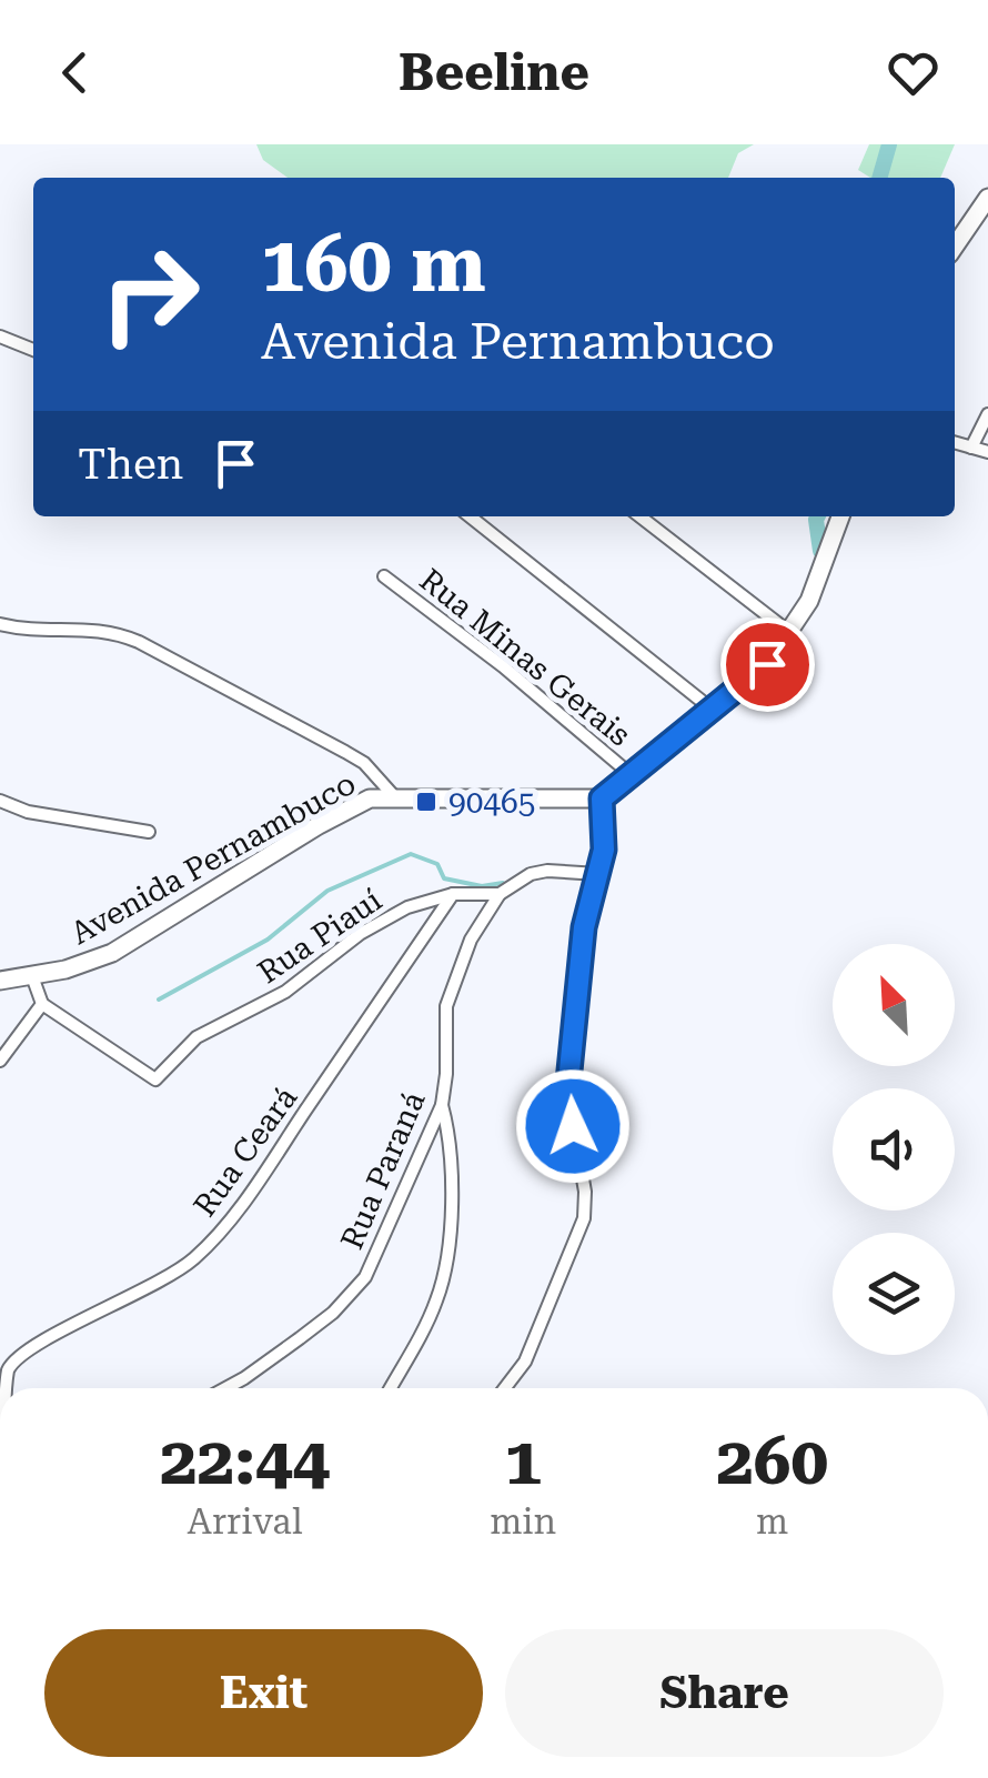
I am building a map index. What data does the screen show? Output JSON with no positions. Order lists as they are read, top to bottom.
{
  "streets": {
    "street": [
      "Rua Minas Gerais",
      "Avenida Pernambuco",
      "Rua Piauí",
      "Rua Ceará",
      "Rua Paraná"
    ]
  },
  "crossings": [
    ["Rua Piauí", "Rua Ceará"],
    ["Rua Piauí", "Rua Paraná"]
  ],
  "places": {
    "transit": ["90465"]
  },
  "north": "top left",
  "page": {
    "header": "Beeline",
    "turn": ["160 m", "Avenida Pernambuco"],
    "then": "Then",
    "eta": [
      "22:44",
      "Arrival",
      "1",
      "min",
      "260",
      "m"
    ],
    "buttons": ["Exit", "Share"]
  }
}
